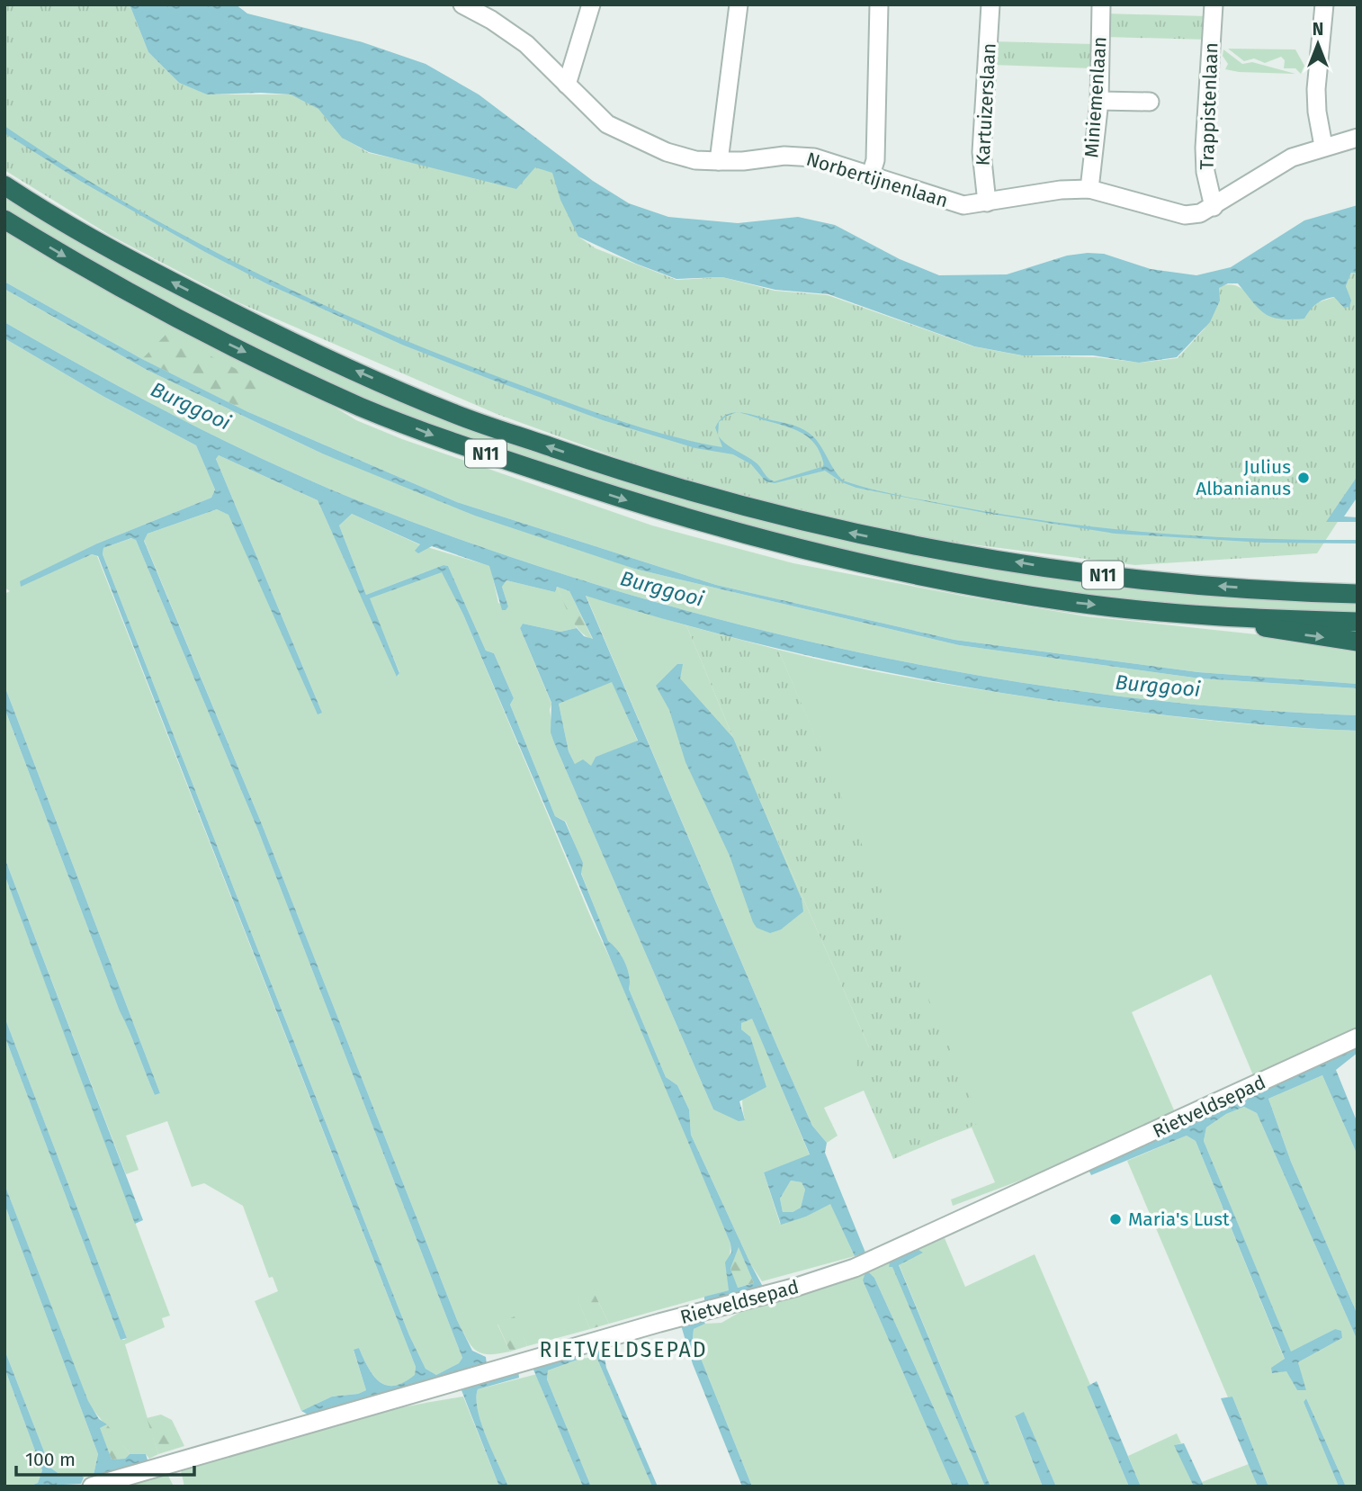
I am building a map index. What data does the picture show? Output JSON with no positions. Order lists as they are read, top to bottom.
{
  "streets": {
    "highway": ["N11"],
    "street": [
      "Miniemenlaan",
      "Kartuizerslaan",
      "Trappistenlaan",
      "Norbertijnenlaan",
      "Rietveldsepad"
    ]
  },
  "crossings": [
    ["Miniemenlaan", "Norbertijnenlaan"],
    ["Kartuizerslaan", "Norbertijnenlaan"],
    ["Trappistenlaan", "Norbertijnenlaan"]
  ],
  "districts": ["RIETVELDSEPAD"],
  "water": ["Burggooi"],
  "places": ["Julius Albanianus", "Maria's Lust"],
  "scale_bar": "100 m",
  "north": "top"
}
